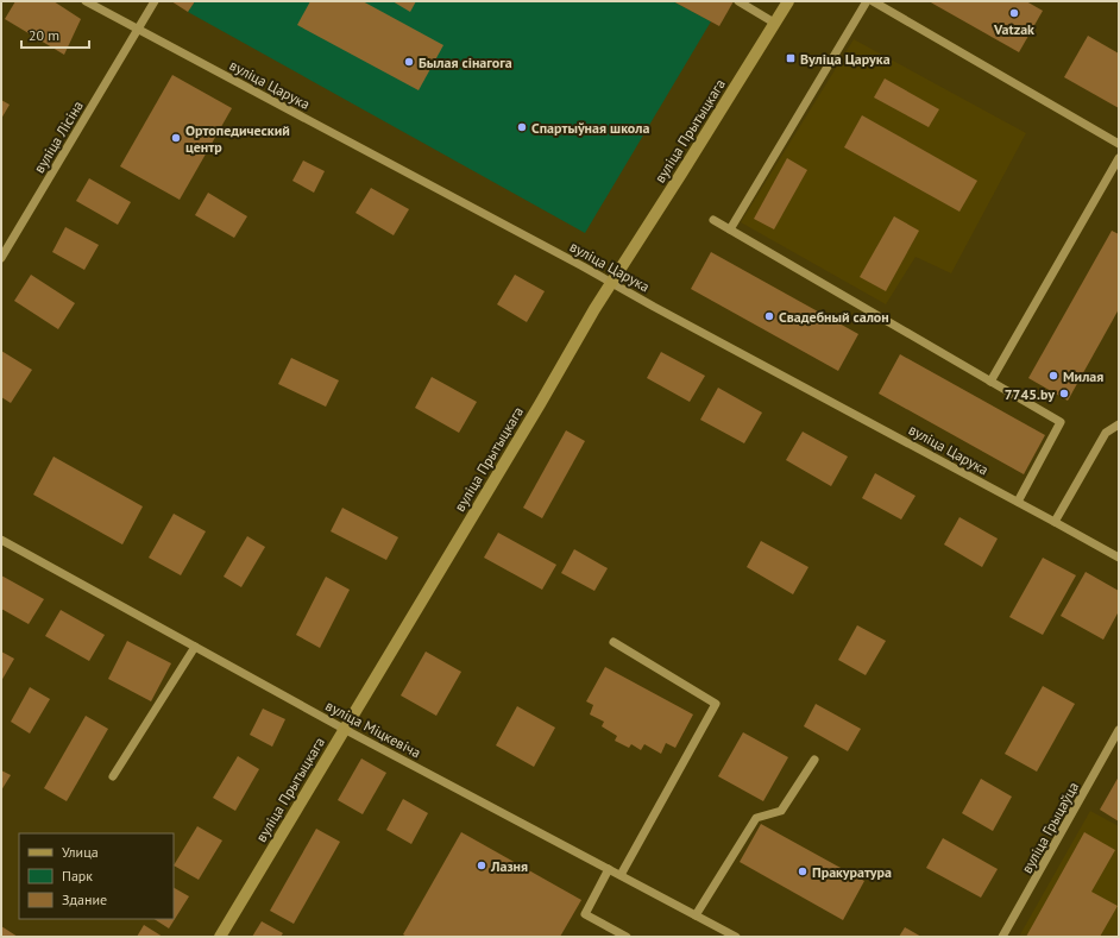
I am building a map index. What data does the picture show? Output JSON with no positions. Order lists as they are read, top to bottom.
{
  "streets": {
    "main road": ["вуліца Прытыцкага"],
    "street": [
      "вуліца Царука",
      "вуліца Лісіна",
      "вуліца Міцкевіча",
      "вуліца Грыцаўца"
    ]
  },
  "crossings": [
    ["вуліца Царука", "вуліца Прытыцкага"],
    ["вуліца Царука", "вуліца Лісіна"],
    ["вуліца Прытыцкага", "вуліца Міцкевіча"]
  ],
  "places": {
    "other": [
      "Vatzak",
      "Былая сінагога",
      "Спартыўная школа",
      "Ортопедический центр",
      "Свадебный салон",
      "Милая",
      "7745.by",
      "Лазня",
      "Пракуратура"
    ],
    "transit": ["Вуліца Царука"]
  },
  "legend": ["Улица", "Парк", "Здание"],
  "scale_bar": "20 m"
}
